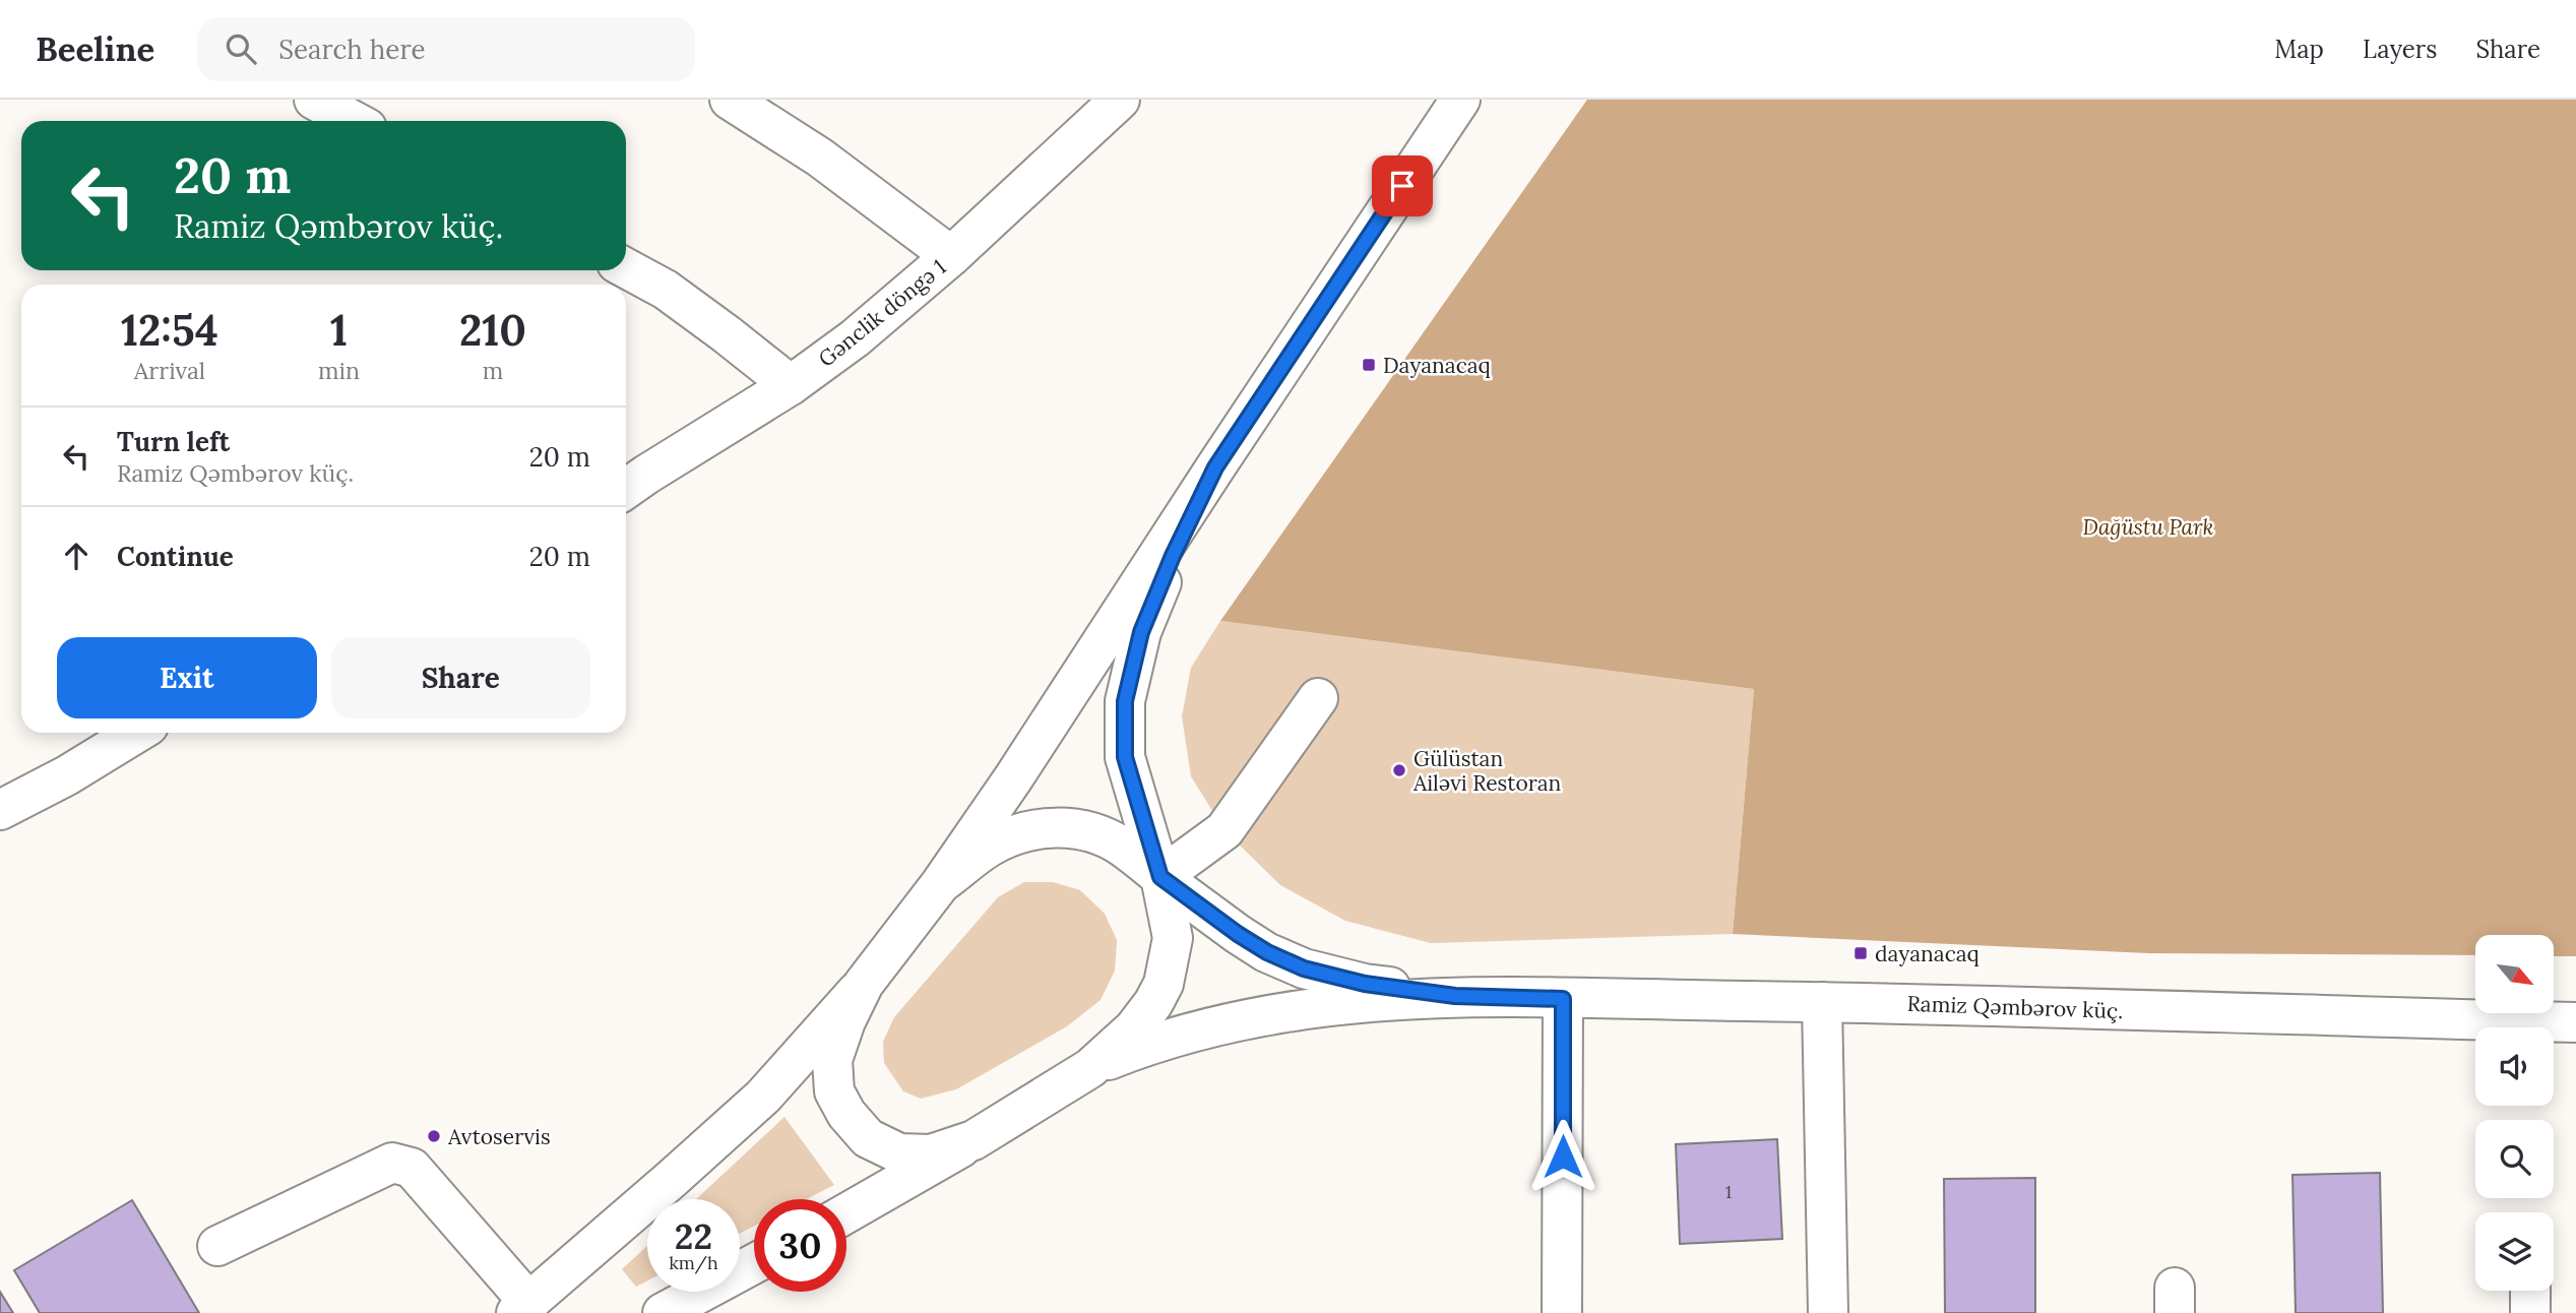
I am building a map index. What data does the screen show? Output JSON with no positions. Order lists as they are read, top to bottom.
{
  "streets": {
    "main road": ["Gənclik döngə 1", "Ramiz Qəmbərov küç."]
  },
  "parks": ["Dağüstu Park"],
  "places": {
    "transit": ["Dayanacaq", "dayanacaq"],
    "other": ["Gülüstan Ailəvi Restoran", "Avtoservis"]
  },
  "house_numbers": ["1"],
  "north": "bottom right",
  "page": {
    "header": "Beeline",
    "search": "Search here",
    "nav": ["Map", "Layers", "Share"],
    "turn": ["20 m", "Ramiz Qəmbərov küç."],
    "eta": [
      "12:54",
      "Arrival",
      "1",
      "min",
      "210",
      "m"
    ],
    "list": [
      {
        "name": "Turn left",
        "note": "Ramiz Qəmbərov küç.",
        "value": "20 m"
      },
      {
        "name": "Continue",
        "value": "20 m"
      }
    ],
    "buttons": ["Exit", "Share"],
    "speed": "22 km/h",
    "limit": "30"
  }
}
